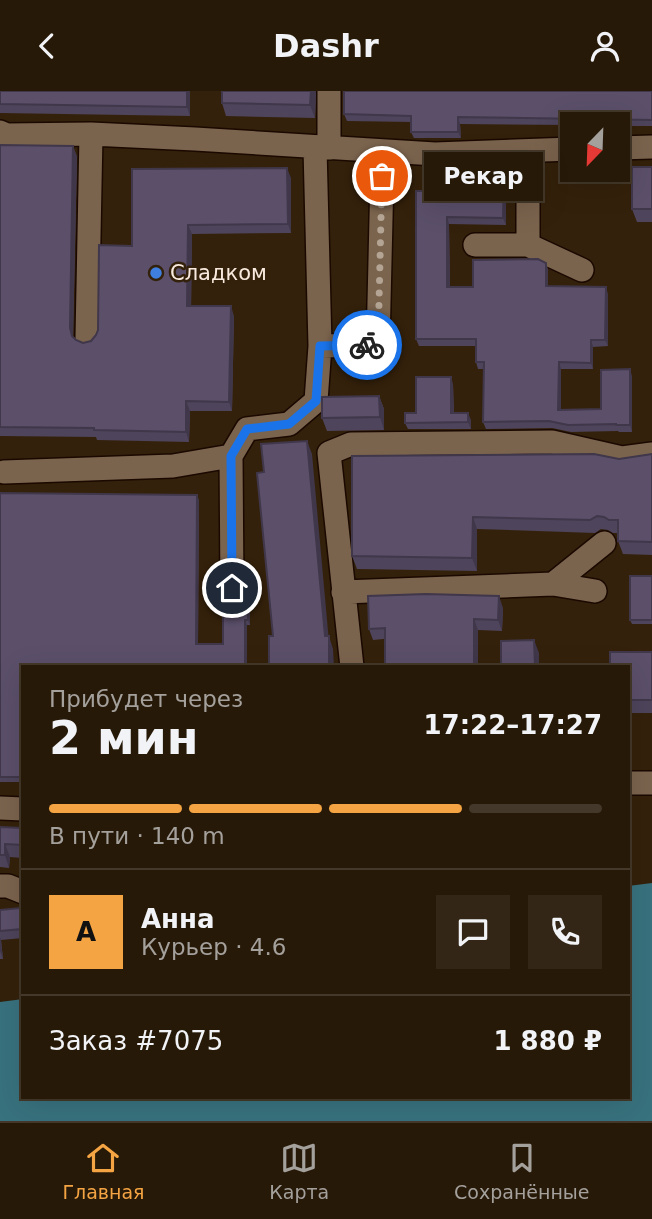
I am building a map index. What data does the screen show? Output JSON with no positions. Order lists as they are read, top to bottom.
{
  "places": ["Рекар", "Сладком"],
  "north": "bottom left",
  "page": {
    "header": "Dashr",
    "bubble": "Рекар",
    "heading": ["2 мин", "Прибудет через", "17:22–17:27"],
    "panel": [
      "Анна",
      "Курьер · 4.6",
      "Заказ #7075",
      "1 880 ₽"
    ],
    "bar": "В пути · 140 m",
    "round": "А",
    "tabs": ["Главная", "Карта", "Сохранённые"]
  }
}
